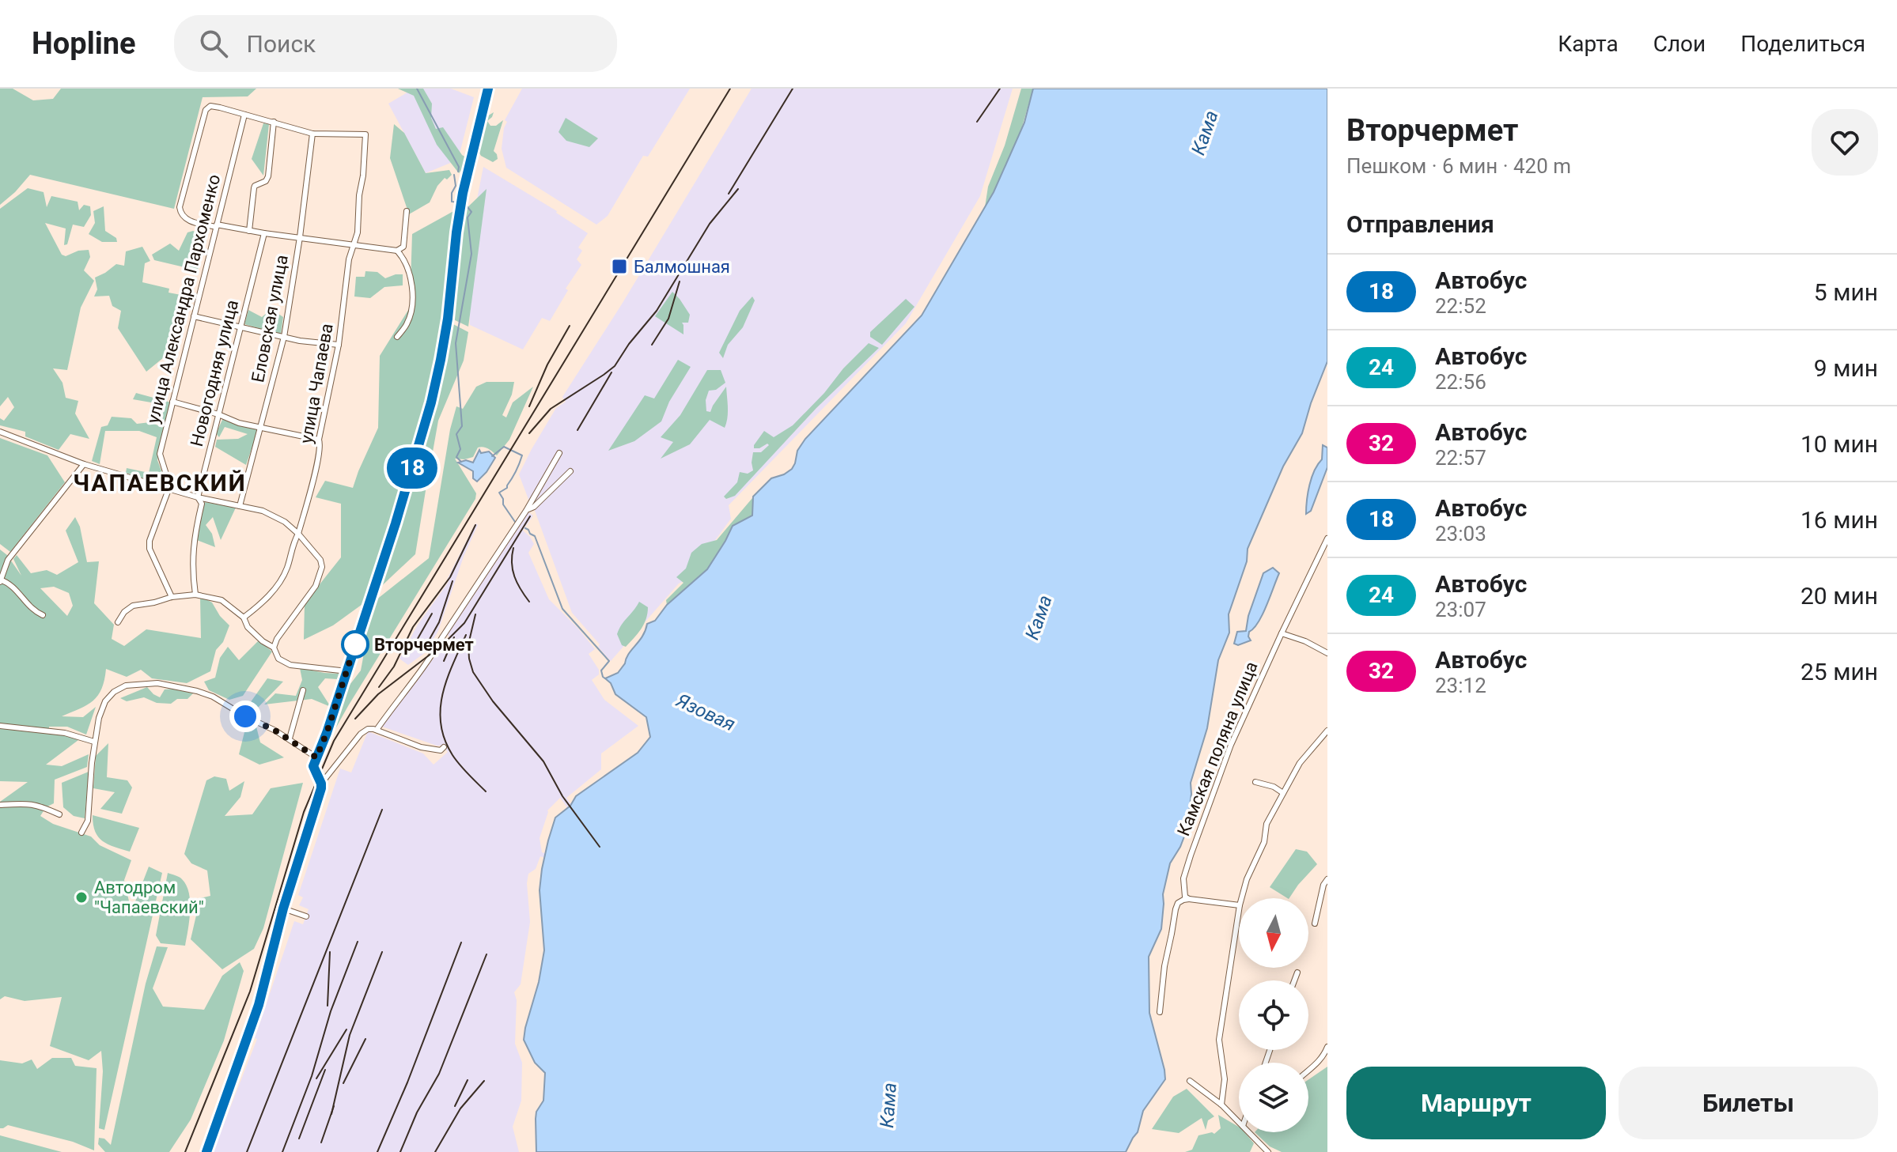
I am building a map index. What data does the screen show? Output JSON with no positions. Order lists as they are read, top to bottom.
{
  "streets": {
    "street": [
      "улица Александра Пархоменко",
      "Еловская улица",
      "Новогодняя улица",
      "улица Чапаева",
      "Камская поляна улица"
    ]
  },
  "crossings": [
    ["Еловская улица", "улица Чапаева"]
  ],
  "districts": ["ЧАПАЕВСКИЙ"],
  "water": ["Кама", "Язовая"],
  "places": {
    "transit": ["Балмошная"],
    "other": ["Вторчермет", "Автодром \"Чапаевский\""]
  },
  "lines": ["bus line 18"],
  "north": "bottom",
  "page": {
    "header": "Hopline",
    "search": "Поиск",
    "nav": ["Карта", "Слои", "Поделиться"],
    "on_map": "18",
    "heading": [
      ["Вторчермет", "Пешком · 6 мин · 420 m"],
      "Отправления"
    ],
    "list": [
      {
        "mark": "18",
        "name": "Автобус",
        "note": "22:52",
        "value": "5 мин"
      },
      {
        "mark": "24",
        "name": "Автобус",
        "note": "22:56",
        "value": "9 мин"
      },
      {
        "mark": "32",
        "name": "Автобус",
        "note": "22:57",
        "value": "10 мин"
      },
      {
        "mark": "18",
        "name": "Автобус",
        "note": "23:03",
        "value": "16 мин"
      },
      {
        "mark": "24",
        "name": "Автобус",
        "note": "23:07",
        "value": "20 мин"
      },
      {
        "mark": "32",
        "name": "Автобус",
        "note": "23:12",
        "value": "25 мин"
      }
    ],
    "buttons": ["Маршрут", "Билеты"]
  }
}
